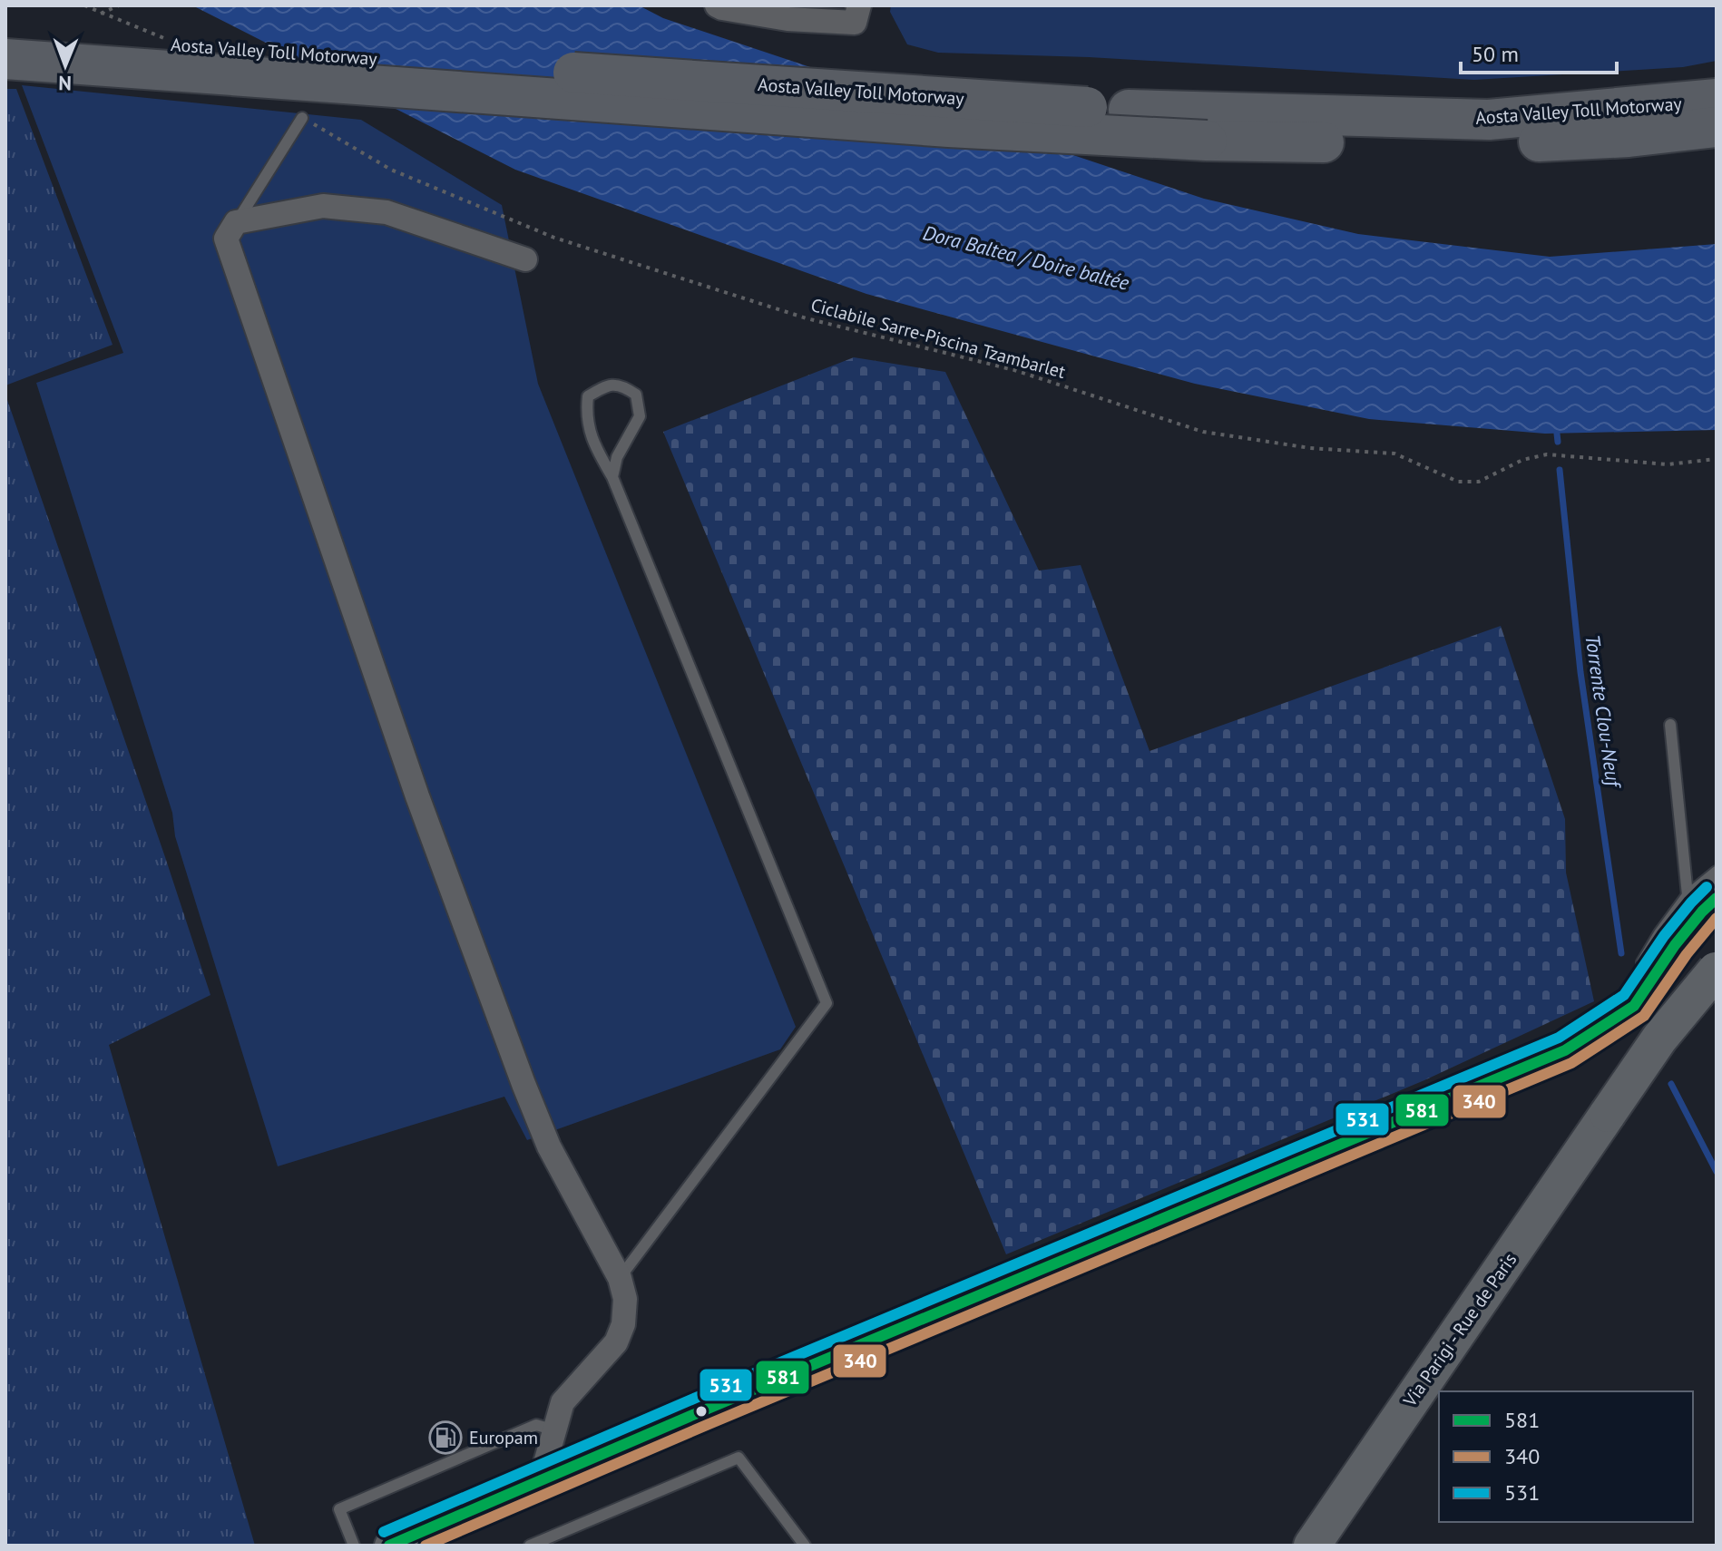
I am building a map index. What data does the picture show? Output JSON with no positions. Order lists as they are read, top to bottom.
{
  "streets": {
    "highway": ["Aosta Valley Toll Motorway"],
    "main road": ["Via Parigi - Rue de Paris"],
    "path": ["Ciclabile Sarre-Piscina Tzambarlet"]
  },
  "water": ["Dora Baltea / Doire baltée", "Torrente Clou-Neuf"],
  "places": {
    "fuel station": ["Europam"]
  },
  "lines": ["transit line 531", "transit line 581", "transit line 340"],
  "legend": ["581", "340", "531"],
  "scale_bar": "50 m",
  "north": "bottom"
}
